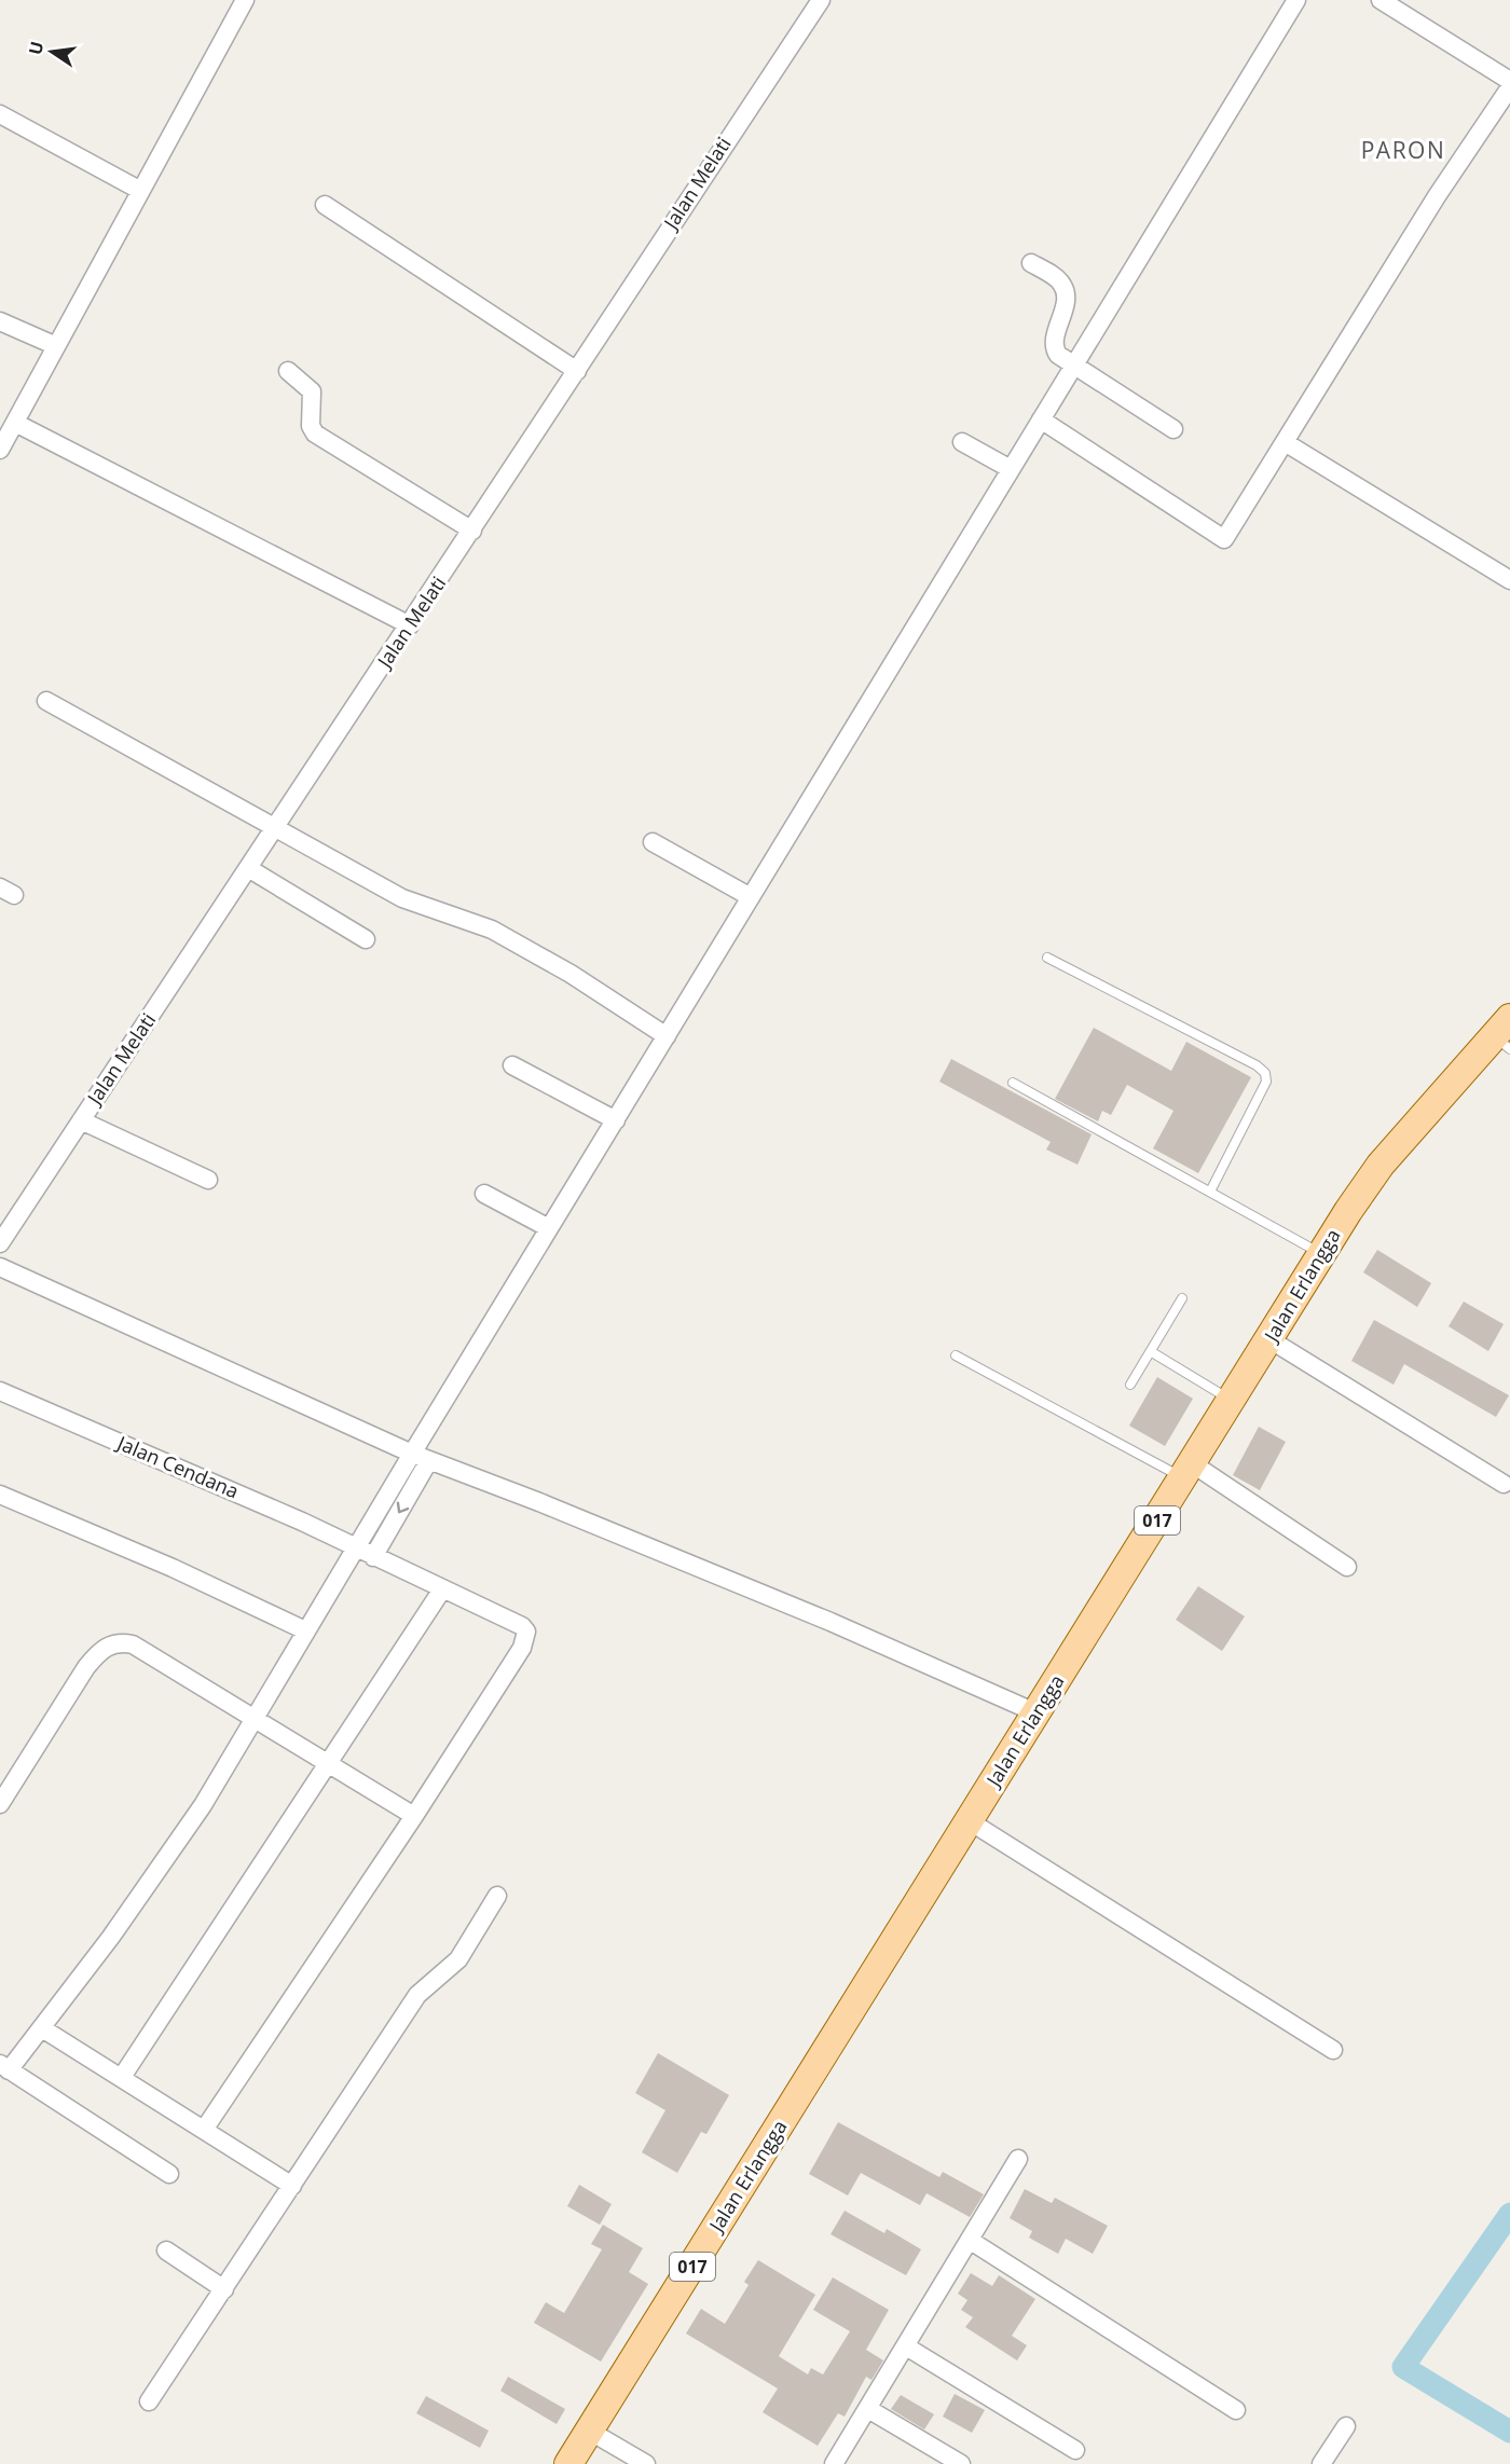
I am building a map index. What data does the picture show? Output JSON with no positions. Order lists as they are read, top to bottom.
{
  "streets": {
    "main road": ["Jalan Erlangga", "017"],
    "street": ["Jalan Melati", "Jalan Cendana"]
  },
  "districts": ["PARON"],
  "north": "left"
}
